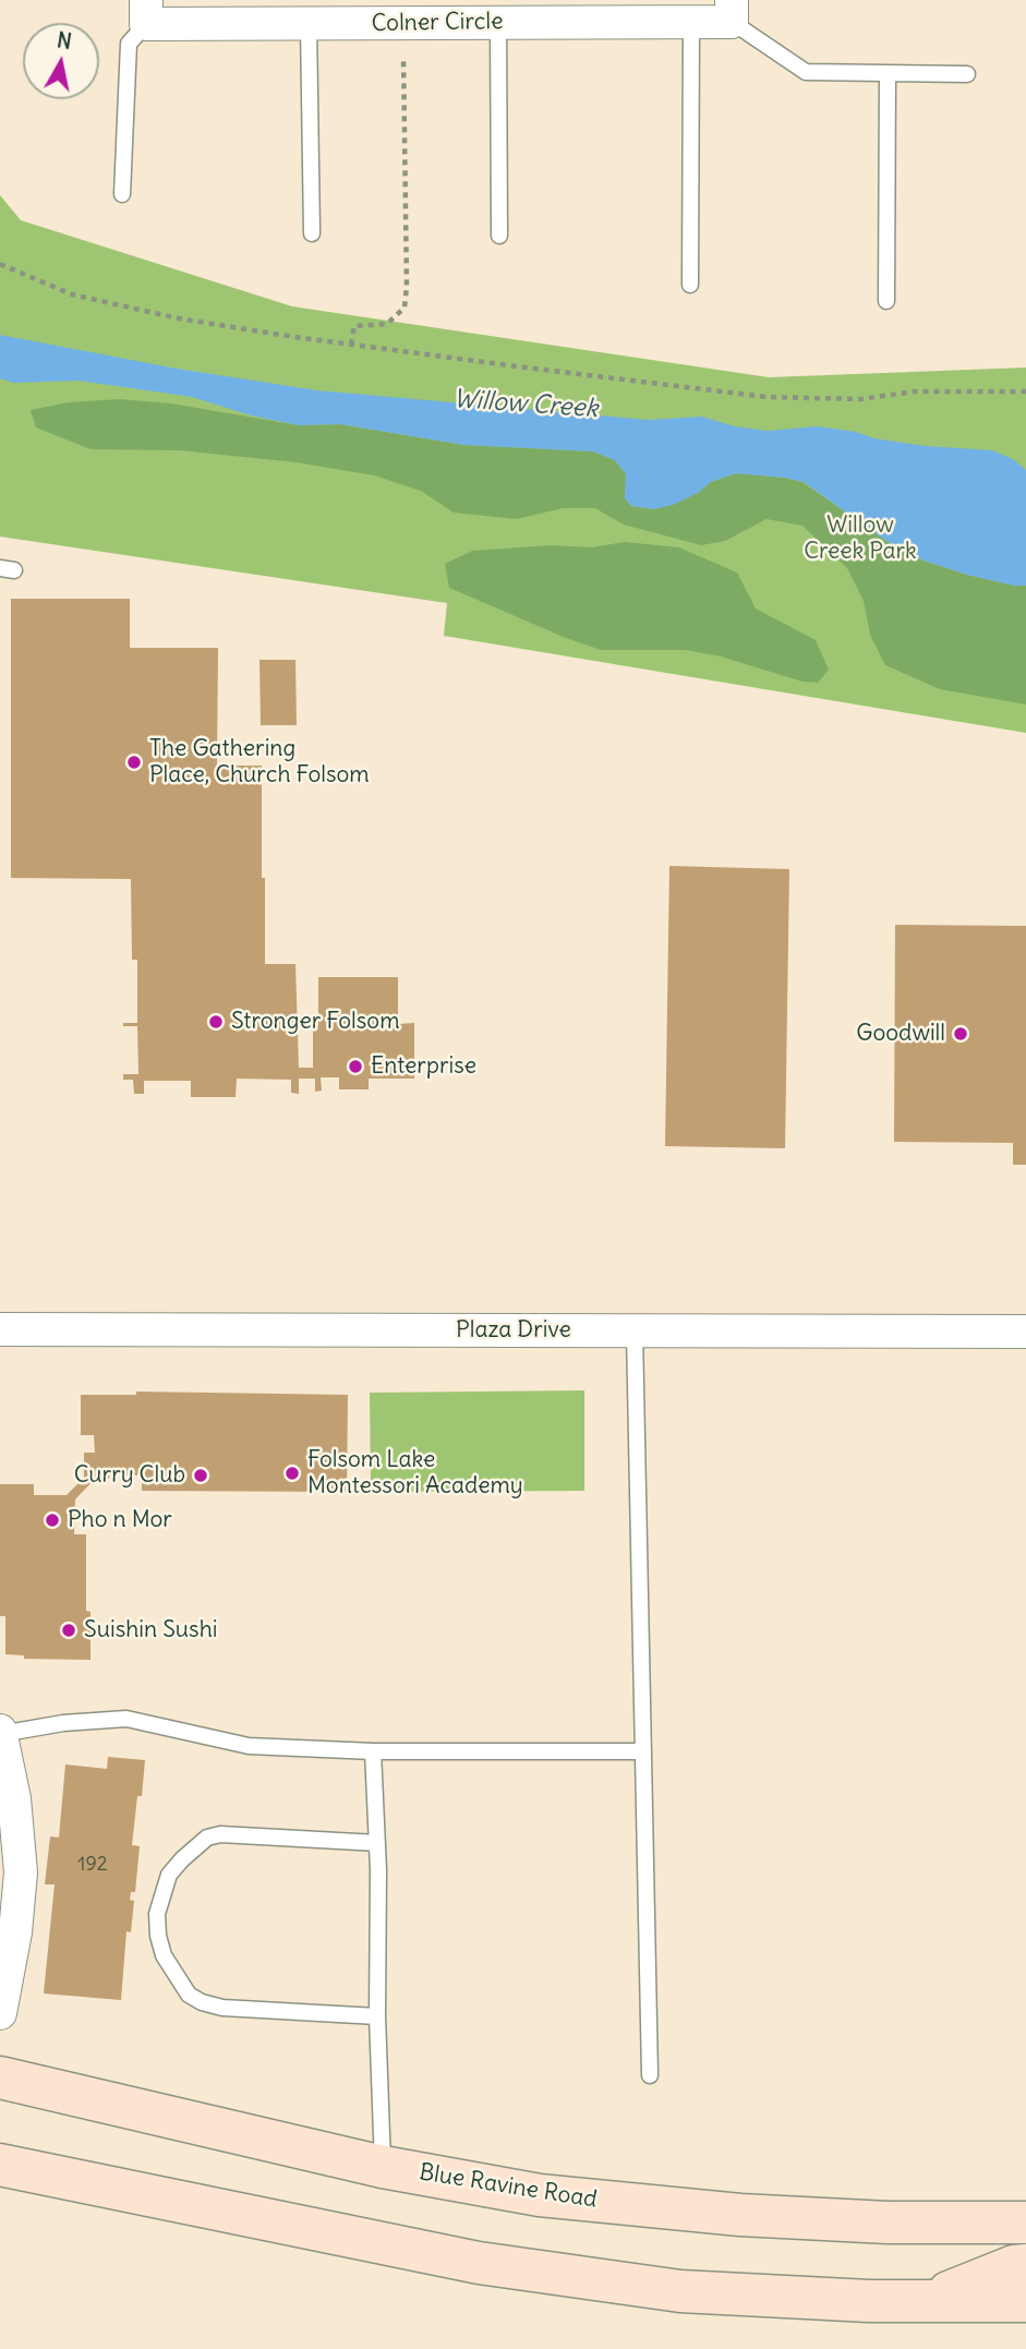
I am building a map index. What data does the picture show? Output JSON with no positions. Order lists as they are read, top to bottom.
{
  "streets": {
    "main road": ["Blue Ravine Road"],
    "street": ["Colner Circle", "Plaza Drive"]
  },
  "water": ["Willow Creek"],
  "parks": ["Willow Creek Park"],
  "places": [
    "The Gathering Place, Church Folsom",
    "Stronger Folsom",
    "Goodwill",
    "Enterprise",
    "Folsom Lake Montessori Academy",
    "Curry Club",
    "Pho n Mor",
    "Suishin Sushi"
  ],
  "house_numbers": ["192"],
  "north": "top"
}
